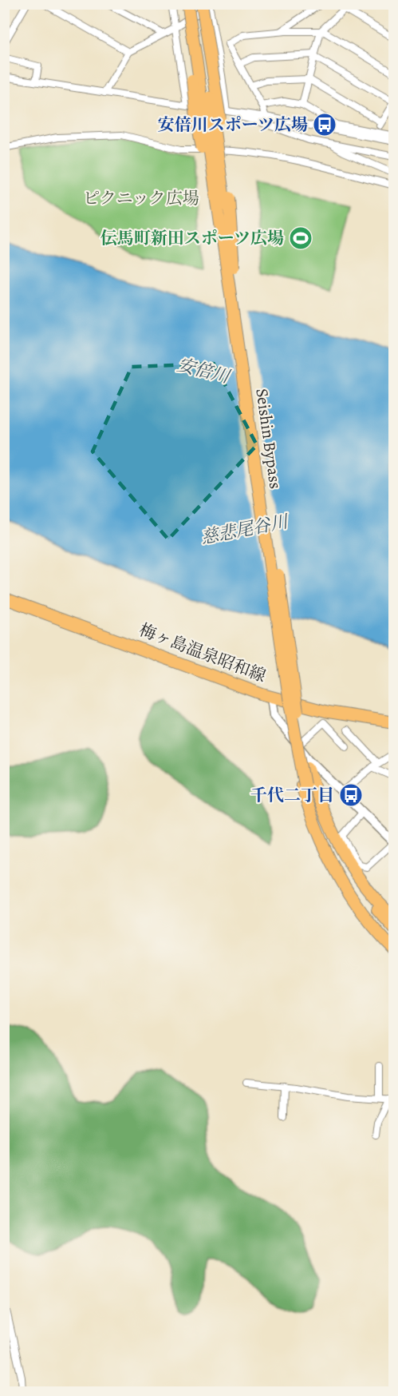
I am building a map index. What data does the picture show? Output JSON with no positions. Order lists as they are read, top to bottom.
{
  "streets": {
    "main road": ["Seishin Bypass", "梅ヶ島温泉昭和線"]
  },
  "water": ["安倍川", "慈悲尾谷川"],
  "parks": ["ピクニック広場"],
  "places": {
    "bus stop": ["安倍川スポーツ広場", "千代二丁目"],
    "sports": ["伝馬町新田スポーツ広場"]
  }
}
